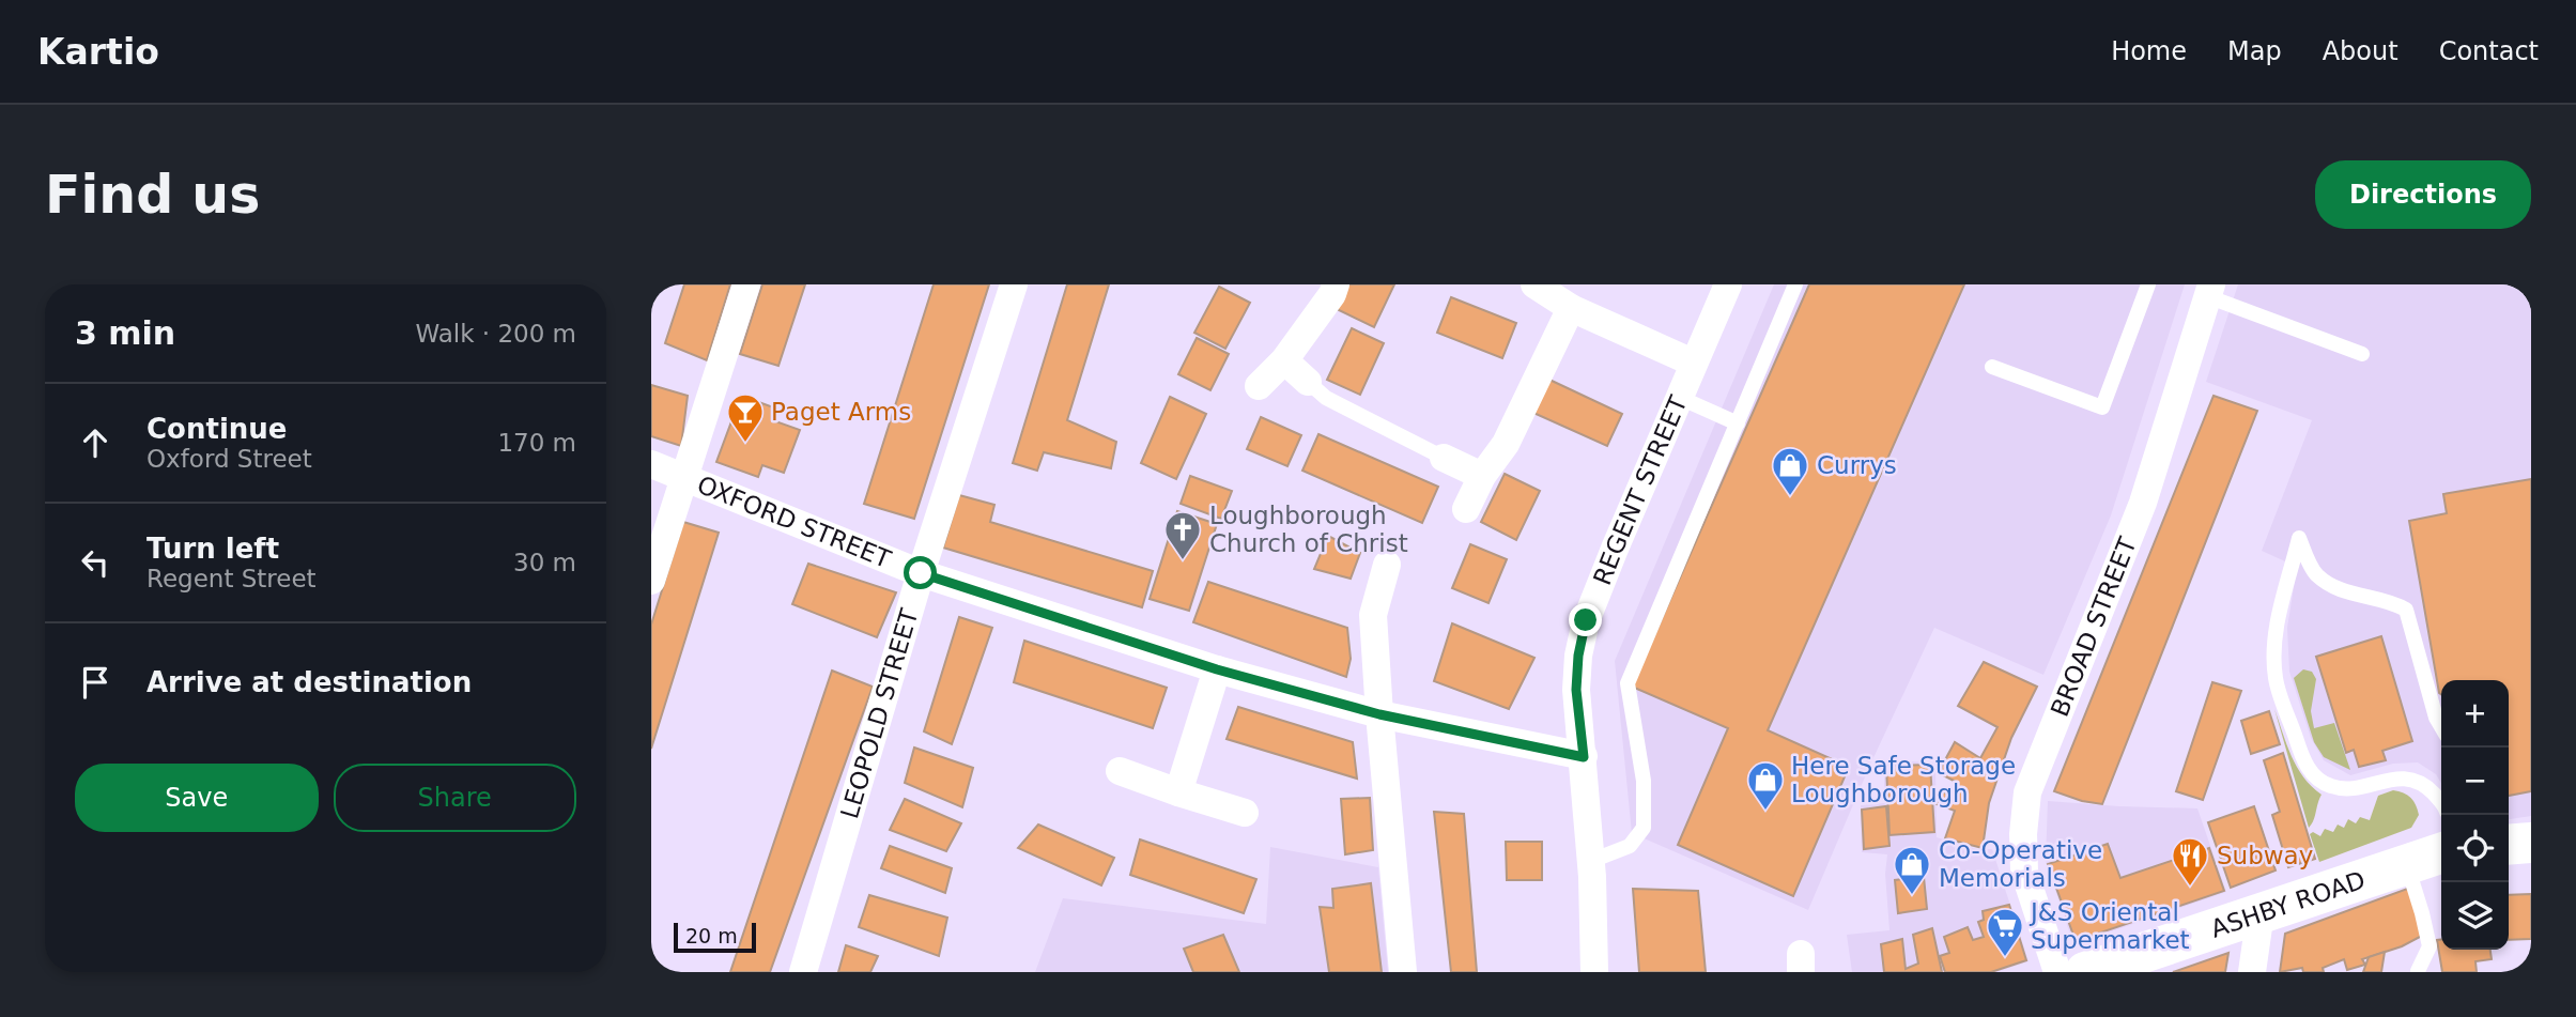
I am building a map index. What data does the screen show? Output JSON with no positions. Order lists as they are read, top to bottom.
{
  "streets": {
    "main road": ["ASHBY ROAD"],
    "street": [
      "REGENT STREET",
      "OXFORD STREET",
      "BROAD STREET",
      "LEOPOLD STREET"
    ]
  },
  "crossings": [
    ["REGENT STREET", "OXFORD STREET"],
    ["OXFORD STREET", "LEOPOLD STREET"]
  ],
  "places": {
    "bar": ["Paget Arms"],
    "shop": ["Currys", "Here Safe Storage Loughborough", "Co-Operative Memorials"],
    "church": ["Loughborough Church of Christ"],
    "restaurant": ["Subway"],
    "supermarket": ["J&S Oriental Supermarket"]
  },
  "scale_bar": "20 m",
  "page": {
    "header": "Kartio",
    "nav": [
      "Home",
      "Map",
      "About",
      "Contact"
    ],
    "buttons": [
      "Directions",
      ["Save", "Share"]
    ],
    "title": "Find us",
    "heading": ["3 min", "Walk · 200 m"],
    "list": [
      ["Continue", "Oxford Street", "170 m"],
      ["Turn left", "Regent Street", "30 m"],
      "Arrive at destination"
    ],
    "map_buttons": ["+", "−"],
    "scale": "20 m"
  }
}
